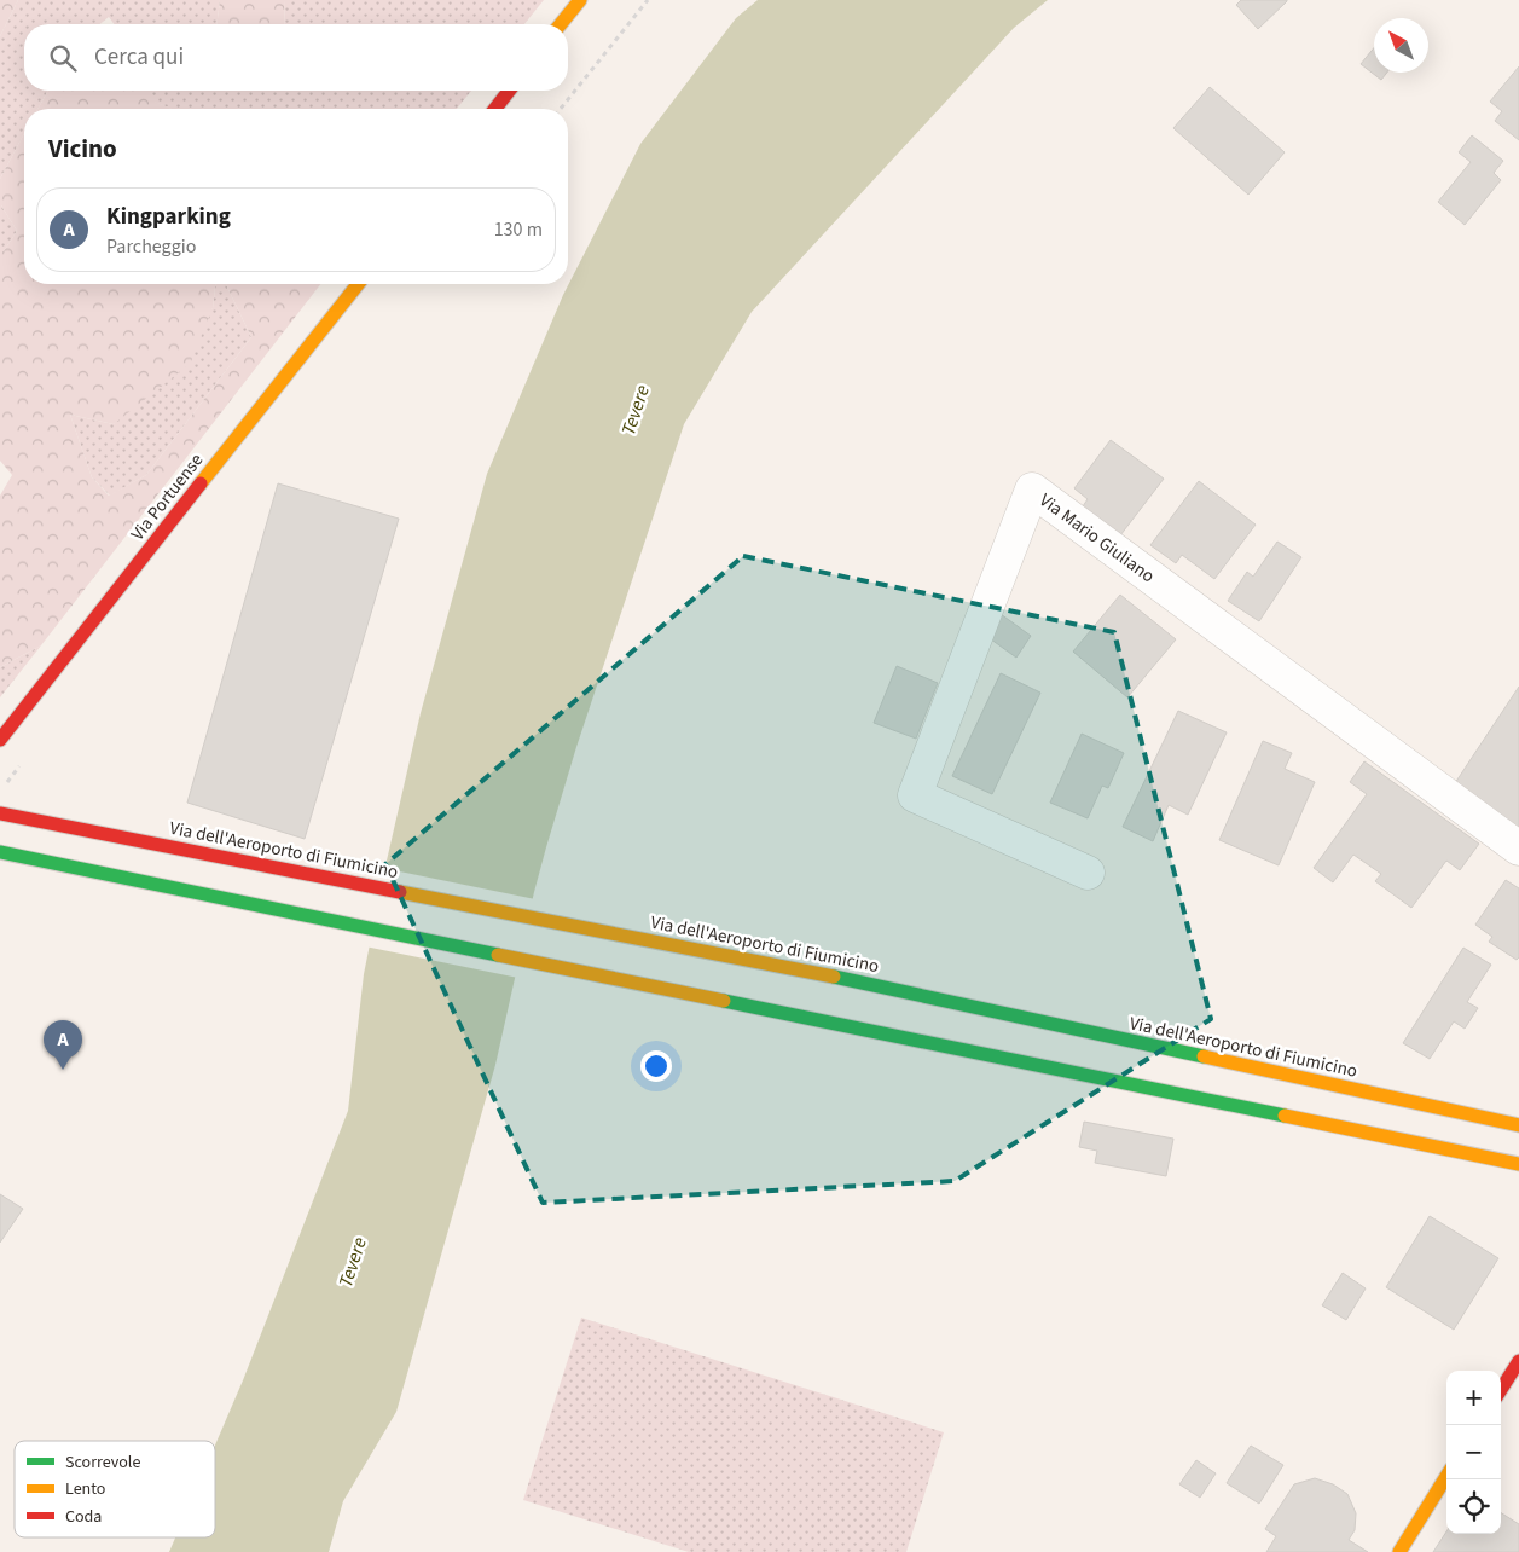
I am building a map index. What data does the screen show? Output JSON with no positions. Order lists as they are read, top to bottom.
{
  "streets": {
    "main road": ["Via Portuense", "Via dell'Aeroporto di Fiumicino"],
    "street": ["Via Mario Giuliano"]
  },
  "water": ["Tevere"],
  "legend": ["Scorrevole", "Lento", "Coda"],
  "north": "top left",
  "page": {
    "search": "Cerca qui",
    "heading": "Vicino",
    "list": [
      {
        "mark": "A",
        "name": "Kingparking",
        "note": "Parcheggio",
        "value": "130 m"
      }
    ],
    "pins": "A",
    "map_buttons": ["+", "−"]
  }
}
